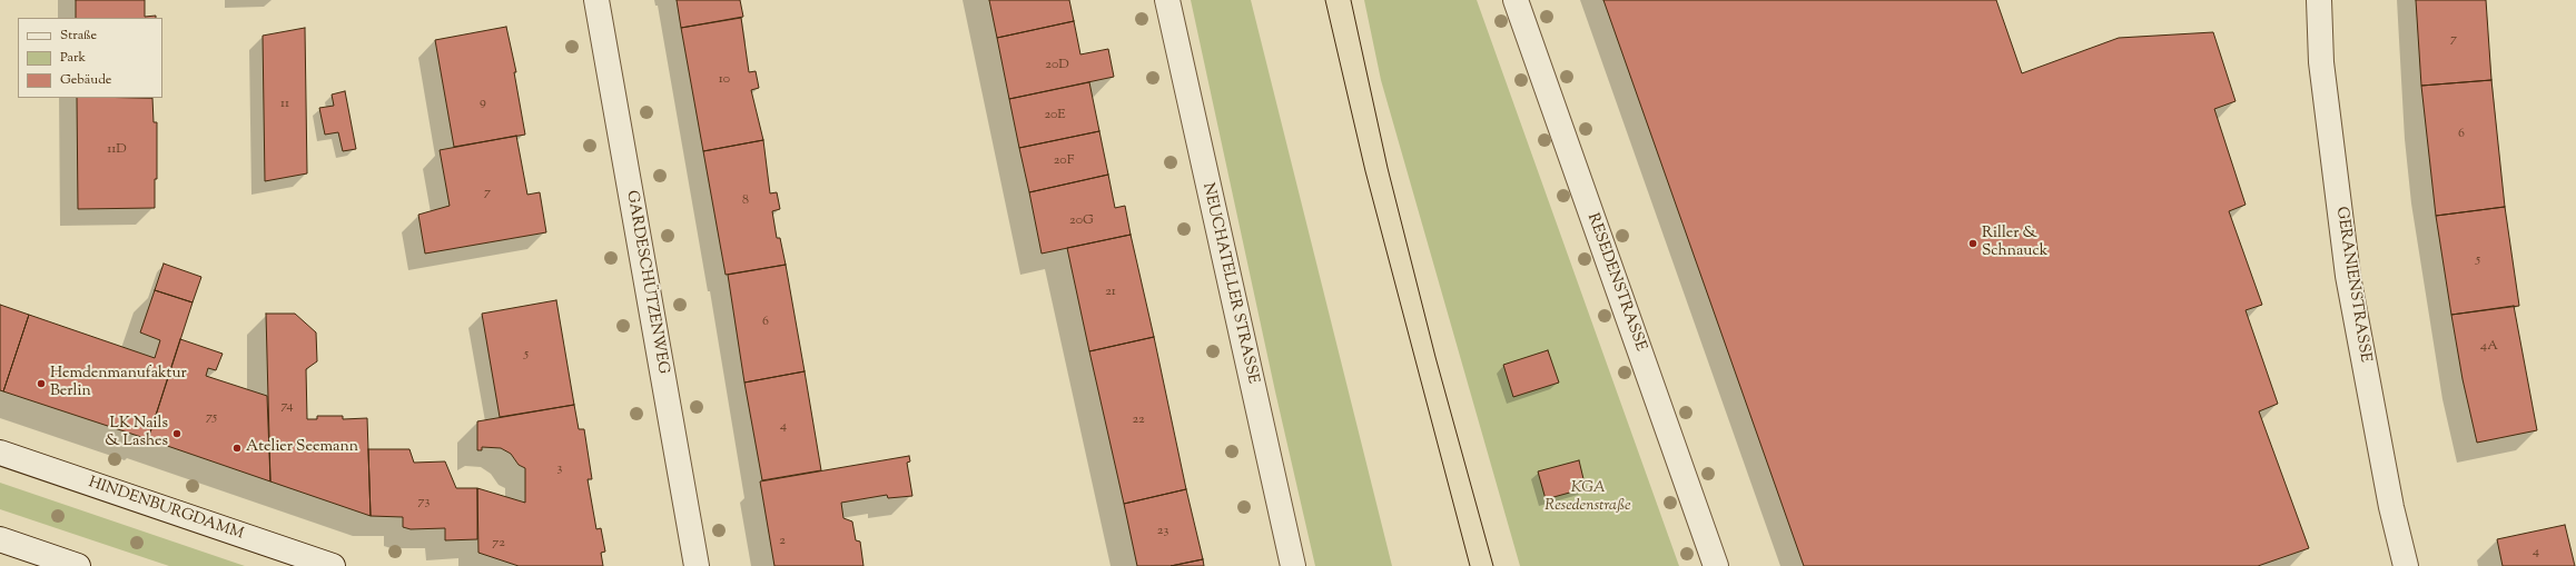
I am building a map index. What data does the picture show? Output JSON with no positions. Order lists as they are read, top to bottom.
{
  "streets": {
    "street": [
      "GARDESCHÜTZENWEG",
      "RESEDENSTRASSE",
      "NEUCHATELLER STRASSE",
      "GERANIENSTRASSE",
      "HINDENBURGDAMM"
    ]
  },
  "parks": ["KGA Resedenstraße"],
  "places": [
    "Riller & Schnauck",
    "Hemdenmanufaktur Berlin",
    "LK Nails & Lashes",
    "Atelier Seemann"
  ],
  "house_numbers": [
    "7",
    "20D",
    "10",
    "9",
    "11",
    "20E",
    "6",
    "11D",
    "20F",
    "7",
    "8",
    "20G",
    "5",
    "21",
    "6",
    "4A",
    "5",
    "74",
    "75",
    "22",
    "4",
    "3",
    "73",
    "23",
    "2",
    "72",
    "4"
  ],
  "legend": ["Straße", "Park", "Gebäude"]
}
